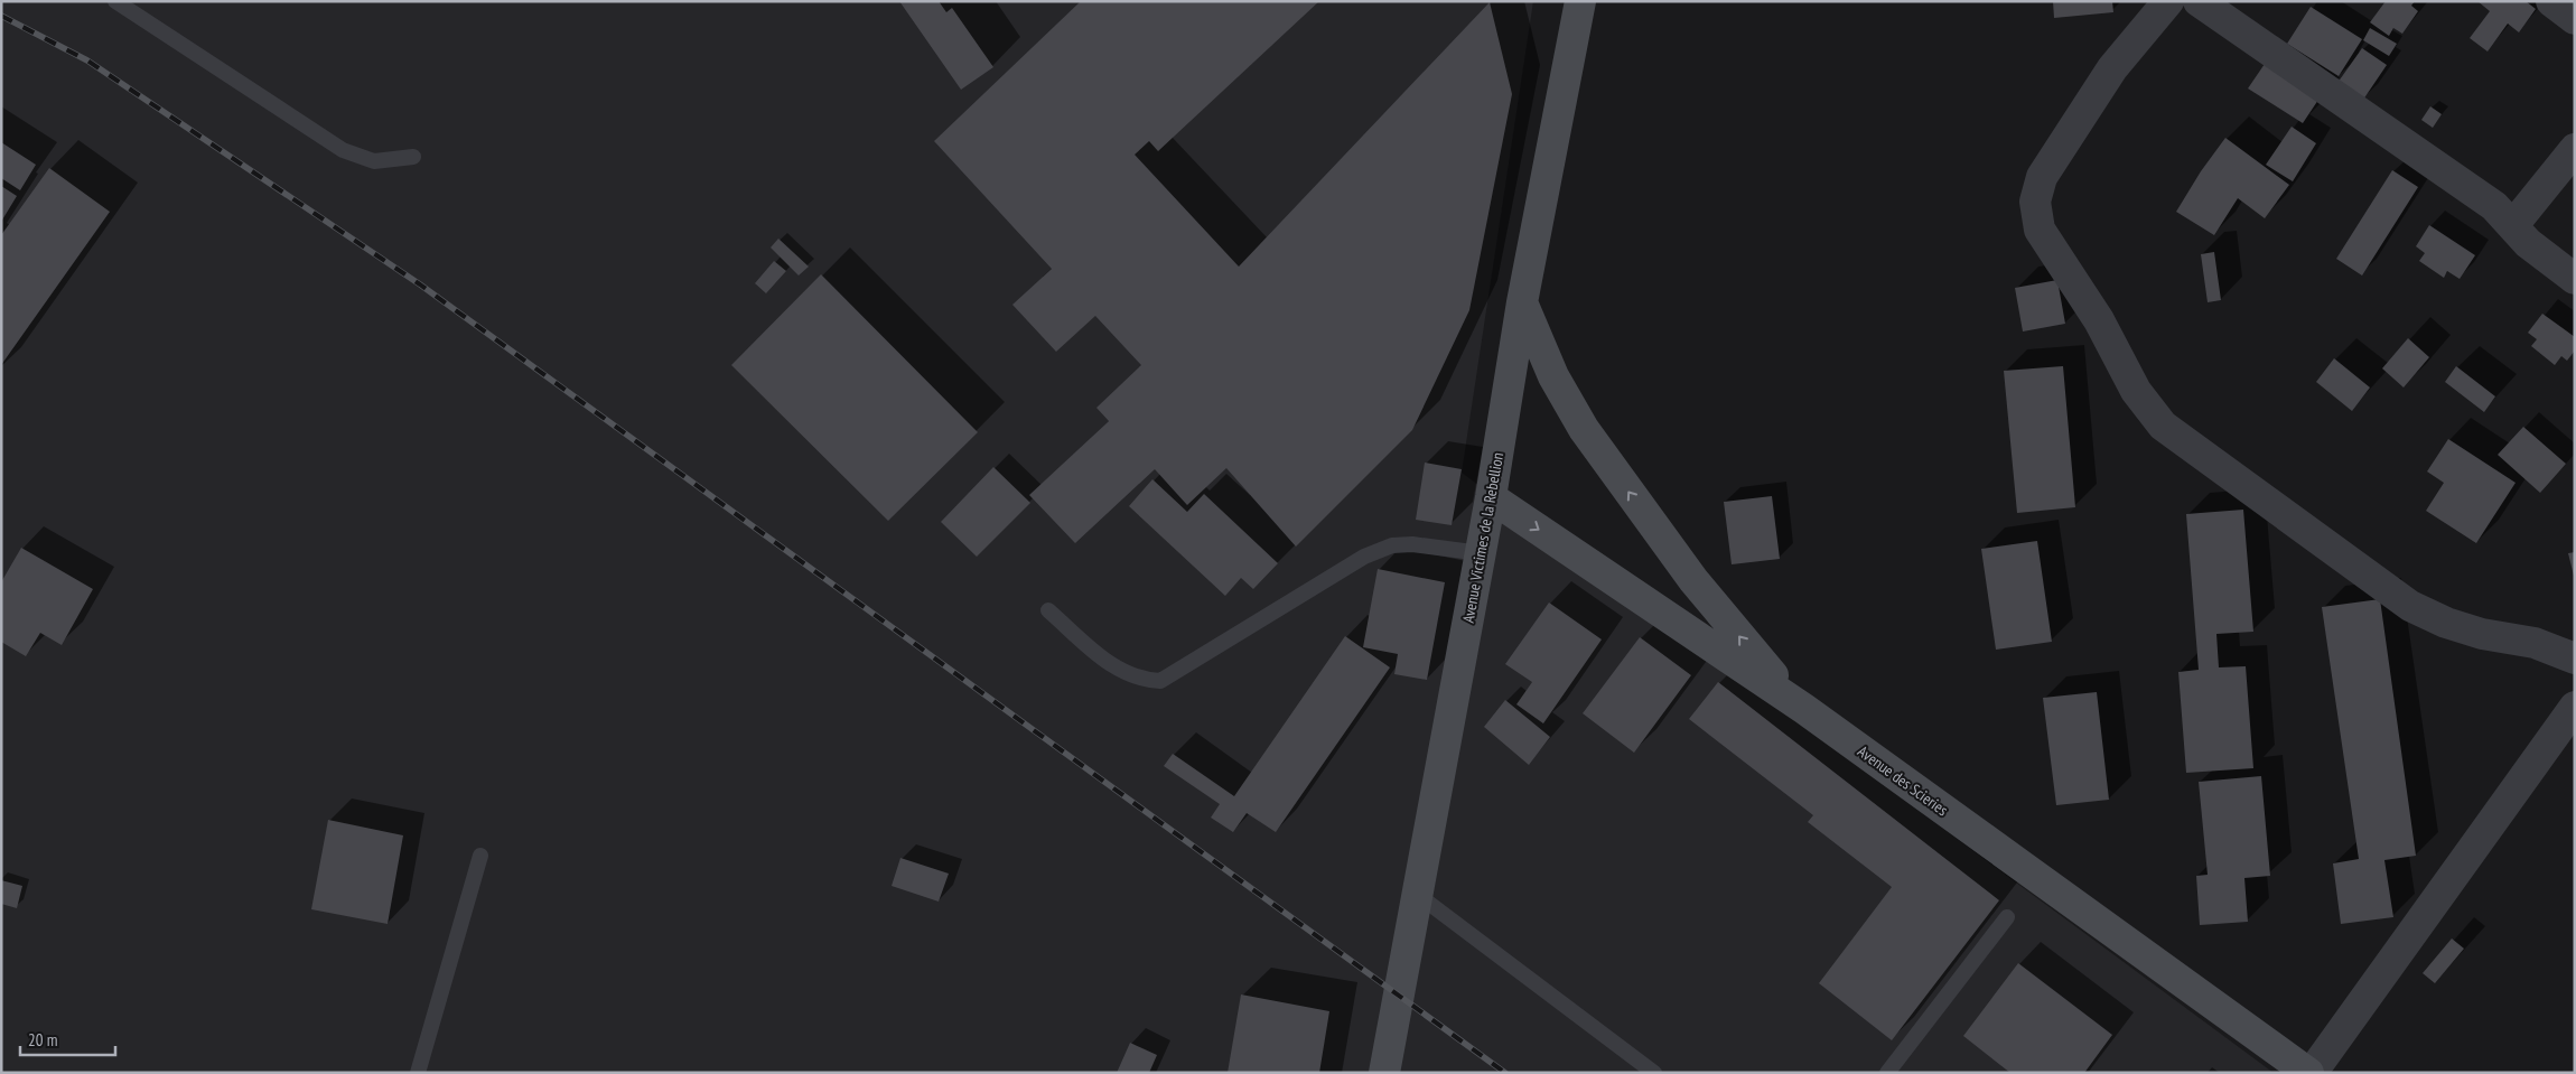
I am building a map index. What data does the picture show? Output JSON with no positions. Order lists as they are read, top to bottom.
{
  "streets": {
    "street": ["Avenue Victimes de la Rebellion", "Avenue des Scieries"]
  },
  "crossings": [
    ["Avenue Victimes de la Rebellion", "Avenue des Scieries"]
  ],
  "scale_bar": "20 m"
}
